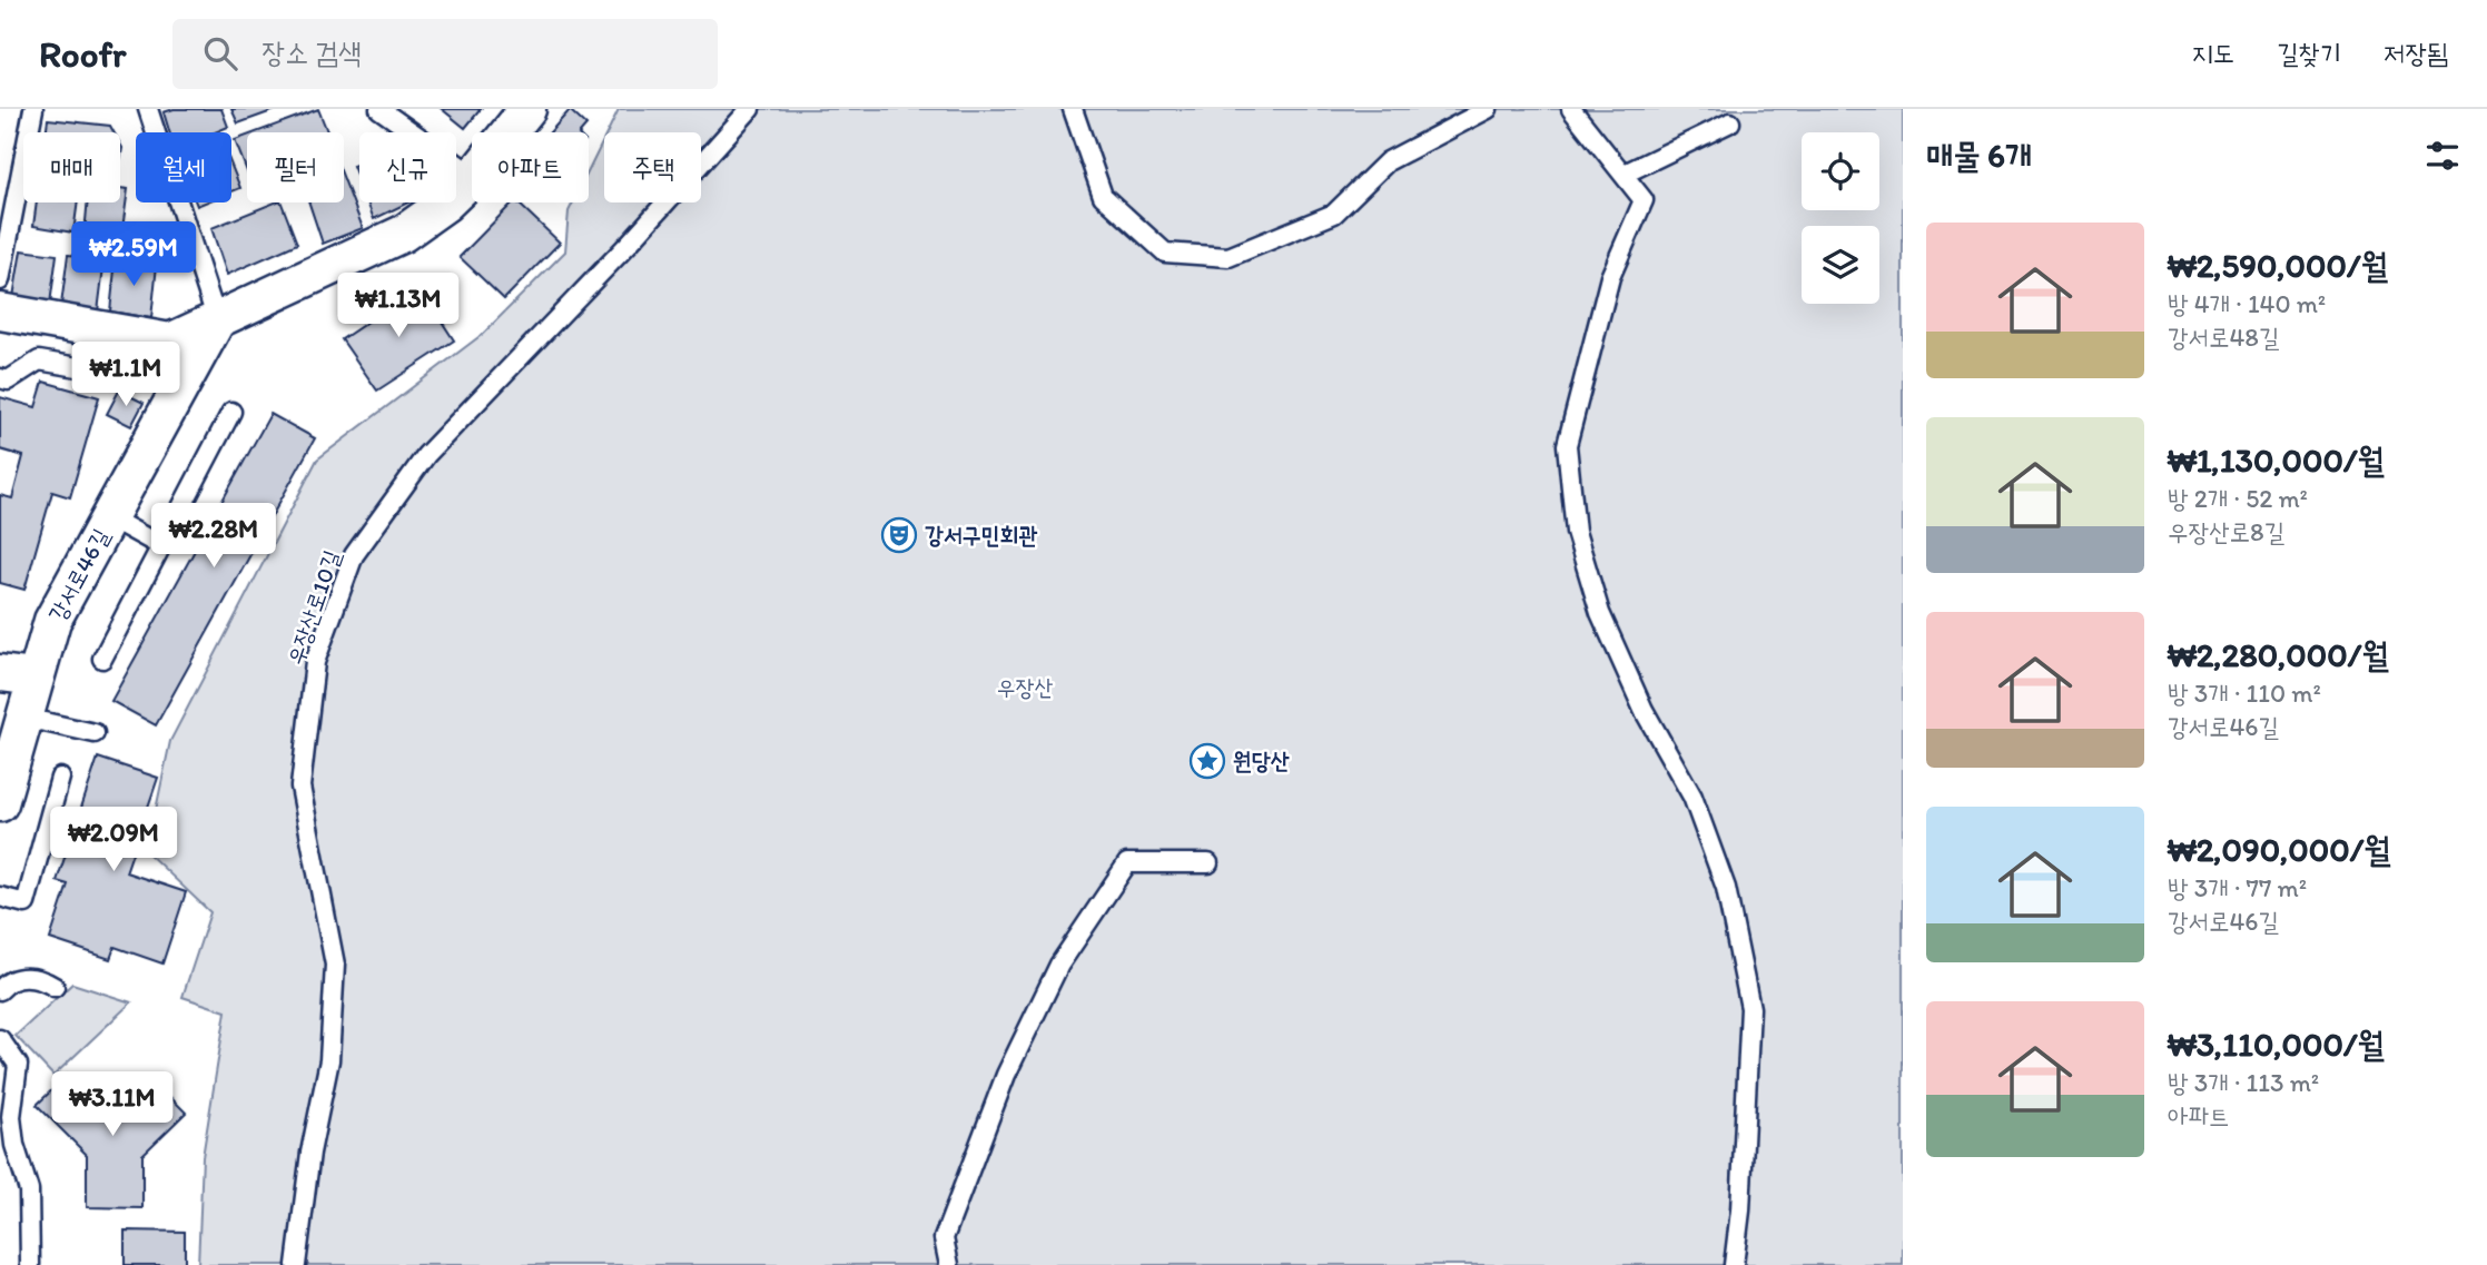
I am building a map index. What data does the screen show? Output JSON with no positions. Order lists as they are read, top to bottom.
{
  "streets": {
    "street": ["강서로46길"],
    "lane": ["우장산로10길"]
  },
  "parks": ["우장산"],
  "places": {
    "theatre": ["강서구민회관"],
    "place": ["원당산"]
  },
  "page": {
    "header": "Roofr",
    "search": "장소 검색",
    "nav": ["지도", "길찾기", "저장됨"],
    "heading": "매물 6개",
    "chip": [
      "매매",
      "월세",
      "필터",
      "신규",
      "아파트",
      "주택"
    ],
    "list": [
      {
        "name": "₩2,590,000/월",
        "note": "방 4개 · 140 m² · 강서로48길"
      },
      {
        "name": "₩1,130,000/월",
        "note": "방 2개 · 52 m² · 우장산로8길"
      },
      {
        "name": "₩2,280,000/월",
        "note": "방 3개 · 110 m² · 강서로46길"
      },
      {
        "name": "₩2,090,000/월",
        "note": "방 3개 · 77 m² · 강서로46길"
      },
      {
        "name": "₩3,110,000/월",
        "note": "방 3개 · 113 m² · 아파트"
      }
    ],
    "price": [
      "₩2.59M",
      "₩1.13M",
      "₩1.1M",
      "₩2.28M",
      "₩2.09M",
      "₩3.11M"
    ]
  }
}
